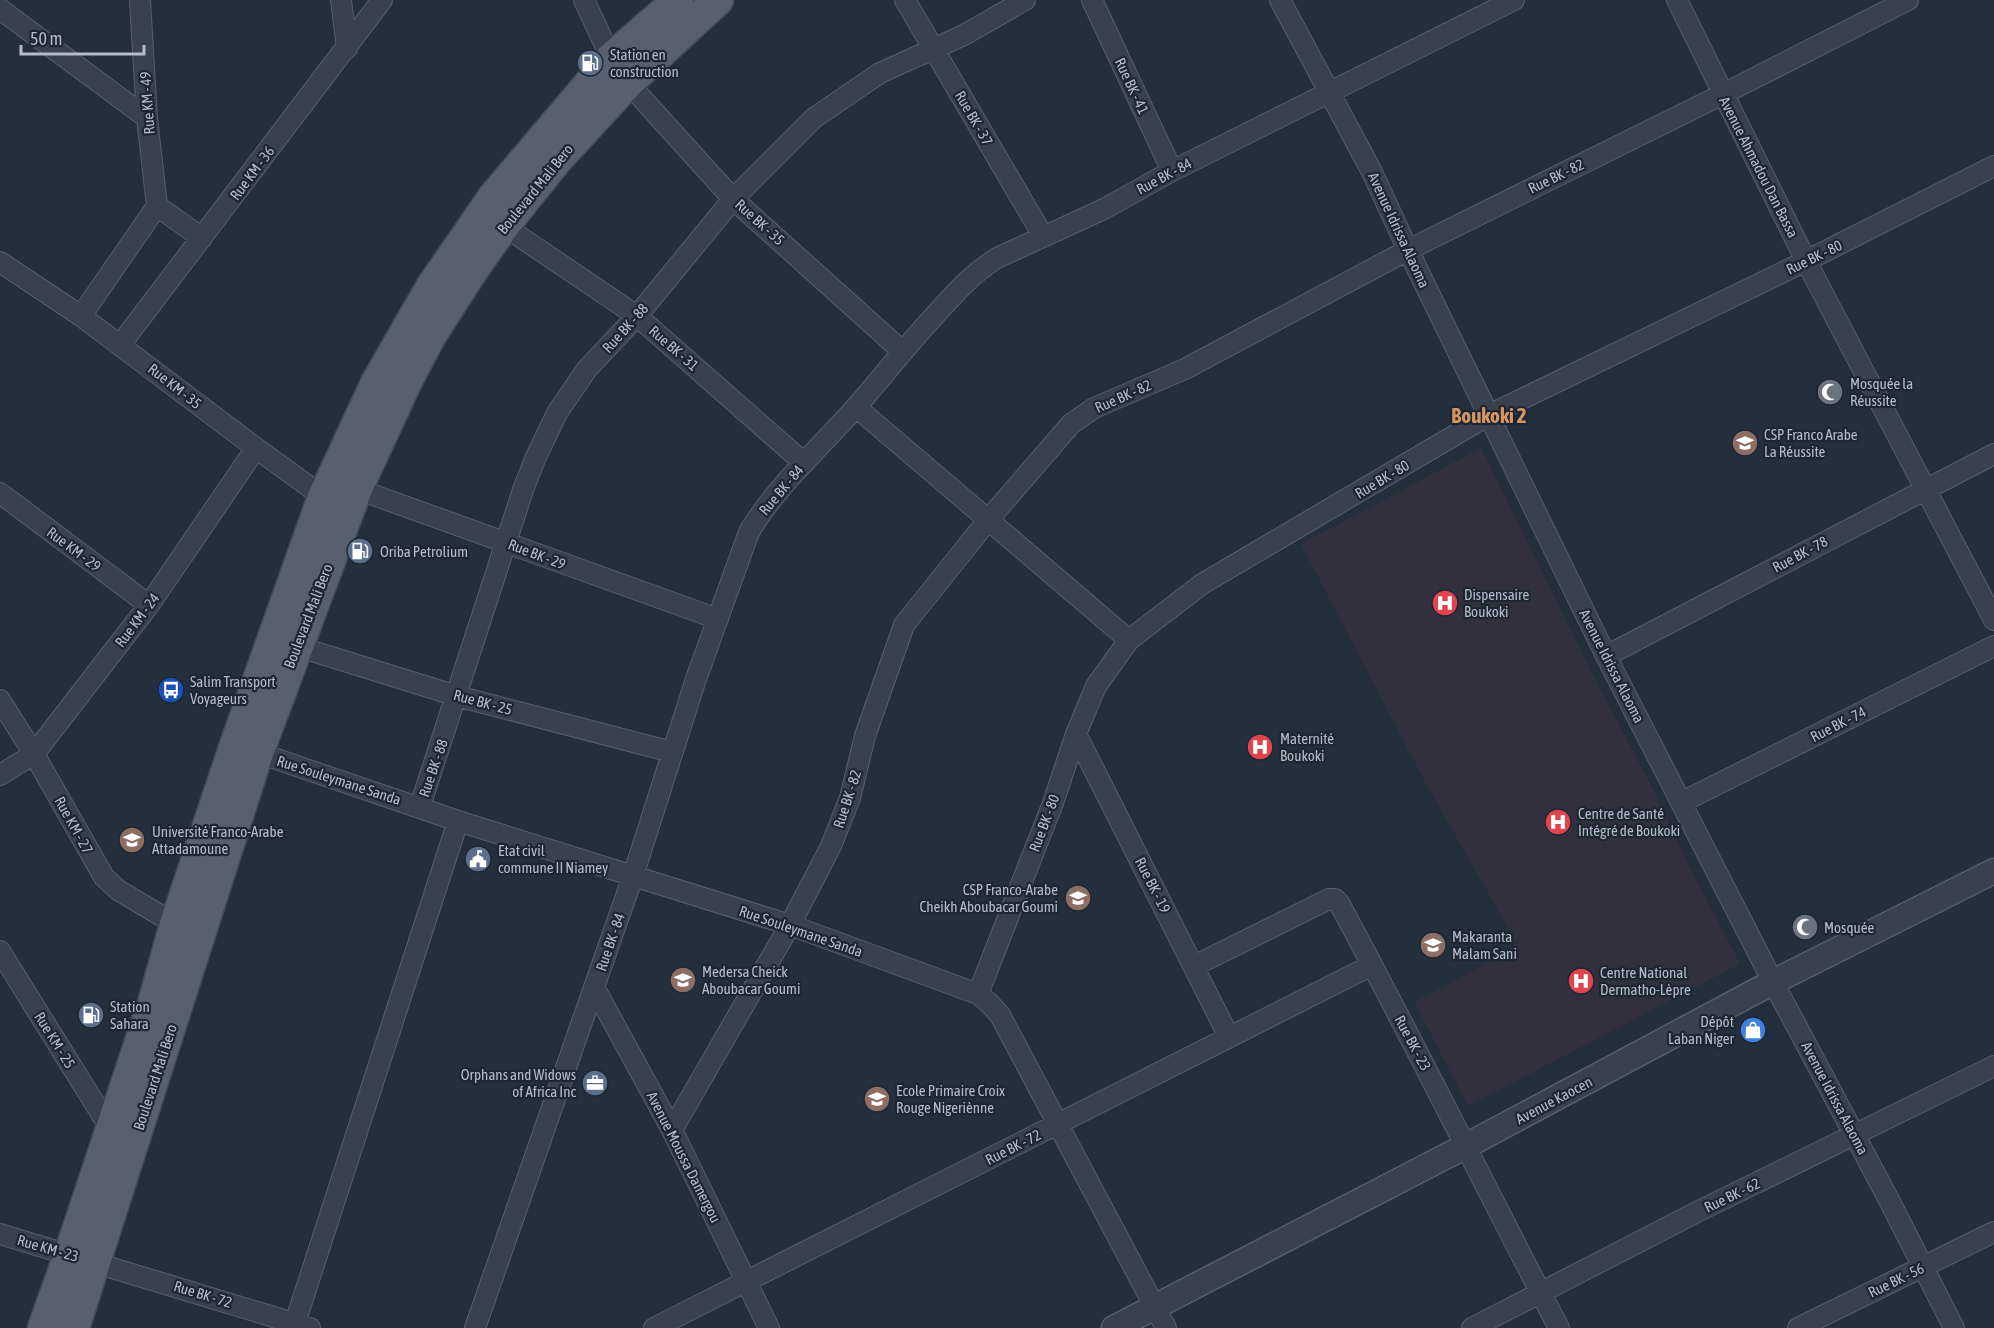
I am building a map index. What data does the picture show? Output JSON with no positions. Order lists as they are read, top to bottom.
{
  "streets": {
    "main road": ["Boulevard Mali Bero"],
    "street": [
      "Rue BK - 41",
      "Rue KM - 49",
      "Rue BK - 37",
      "Avenue Ahmadou Dan Bassa",
      "Rue KM - 36",
      "Rue BK - 84",
      "Rue BK - 82",
      "Rue BK - 35",
      "Avenue Idrissa Alaoma",
      "Rue BK - 80",
      "Rue BK - 88",
      "Rue BK - 31",
      "Rue KM - 35",
      "Rue KM - 29",
      "Rue BK - 29",
      "Rue BK - 78",
      "Rue KM - 24",
      "Rue BK - 25",
      "Rue BK - 74",
      "Rue Souleymane Sanda",
      "Rue KM - 27",
      "Rue BK - 19",
      "Rue KM - 25",
      "Rue BK - 23",
      "Avenue Kaocen",
      "Rue BK - 72",
      "Avenue Moussa Damergou",
      "Rue BK - 62",
      "Rue KM - 23",
      "Rue BK - 56"
    ]
  },
  "crossings": [
    ["Rue BK - 41", "Rue BK - 84"],
    ["Rue BK - 37", "Rue BK - 84"],
    ["Rue BK - 37", "Rue BK - 88"],
    ["Avenue Ahmadou Dan Bassa", "Rue BK - 82"],
    ["Avenue Ahmadou Dan Bassa", "Rue BK - 80"],
    ["Avenue Ahmadou Dan Bassa", "Rue BK - 78"],
    ["Rue KM - 36", "Rue KM - 35"],
    ["Rue BK - 84", "Rue BK - 35"],
    ["Rue BK - 84", "Avenue Idrissa Alaoma"],
    ["Rue BK - 84", "Rue BK - 31"],
    ["Rue BK - 84", "Rue BK - 29"],
    ["Rue BK - 84", "Rue BK - 25"],
    ["Rue BK - 84", "Rue Souleymane Sanda"],
    ["Rue BK - 84", "Avenue Moussa Damergou"],
    ["Rue BK - 82", "Avenue Idrissa Alaoma"],
    ["Rue BK - 82", "Rue Souleymane Sanda"],
    ["Rue BK - 82", "Avenue Moussa Damergou"],
    ["Boulevard Mali Bero", "Rue BK - 35"],
    ["Boulevard Mali Bero", "Rue BK - 31"],
    ["Boulevard Mali Bero", "Rue KM - 35"],
    ["Boulevard Mali Bero", "Rue BK - 29"],
    ["Boulevard Mali Bero", "Rue BK - 25"],
    ["Boulevard Mali Bero", "Rue Souleymane Sanda"],
    ["Boulevard Mali Bero", "Rue KM - 27"],
    ["Boulevard Mali Bero", "Rue KM - 25"],
    ["Boulevard Mali Bero", "Rue BK - 72"],
    ["Boulevard Mali Bero", "Rue KM - 23"],
    ["Rue BK - 35", "Rue BK - 88"],
    ["Avenue Idrissa Alaoma", "Rue BK - 80"],
    ["Avenue Idrissa Alaoma", "Rue BK - 78"],
    ["Avenue Idrissa Alaoma", "Rue BK - 74"],
    ["Avenue Idrissa Alaoma", "Avenue Kaocen"],
    ["Avenue Idrissa Alaoma", "Rue BK - 62"],
    ["Avenue Idrissa Alaoma", "Rue BK - 56"],
    ["Rue BK - 80", "Rue Souleymane Sanda"],
    ["Rue BK - 80", "Rue BK - 19"],
    ["Rue BK - 88", "Rue BK - 31"],
    ["Rue BK - 88", "Rue BK - 29"],
    ["Rue BK - 88", "Rue BK - 25"],
    ["Rue BK - 88", "Rue Souleymane Sanda"],
    ["Rue KM - 35", "Rue BK - 29"],
    ["Rue KM - 35", "Rue KM - 24"],
    ["Rue KM - 29", "Rue KM - 24"],
    ["Rue KM - 24", "Rue KM - 27"],
    ["Rue Souleymane Sanda", "Avenue Kaocen"],
    ["Rue Souleymane Sanda", "Rue BK - 72"],
    ["Rue BK - 19", "Rue BK - 23"],
    ["Rue BK - 19", "Rue BK - 72"],
    ["Rue BK - 23", "Avenue Kaocen"],
    ["Rue BK - 23", "Rue BK - 72"],
    ["Rue BK - 23", "Rue BK - 62"],
    ["Rue BK - 72", "Avenue Moussa Damergou"],
    ["Rue BK - 72", "Rue KM - 23"]
  ],
  "districts": ["Boukoki 2"],
  "places": {
    "fuel station": ["Station en construction", "Oriba Petrolium", "Station Sahara"],
    "mosque": ["Mosquée la Réussite", "Mosquée"],
    "school or university": [
      "CSP Franco Arabe La Réussite",
      "Université Franco-Arabe Attadamoune",
      "CSP Franco-Arabe Cheikh Aboubacar Goumi",
      "Makaranta Malam Sani",
      "Medersa Cheick Aboubacar Goumi",
      "Ecole Primaire Croix Rouge Nigeriènne"
    ],
    "hospital": [
      "Dispensaire Boukoki",
      "Maternité Boukoki",
      "Centre de Santé Intégré de Boukoki",
      "Centre National Dermatho-Lèpre"
    ],
    "bus stop": ["Salim Transport Voyageurs"],
    "public building": ["Etat civil commune II Niamey"],
    "shop": ["Dépôt Laban Niger"],
    "office": ["Orphans and Widows of Africa Inc"]
  },
  "scale_bar": "50 m"
}
